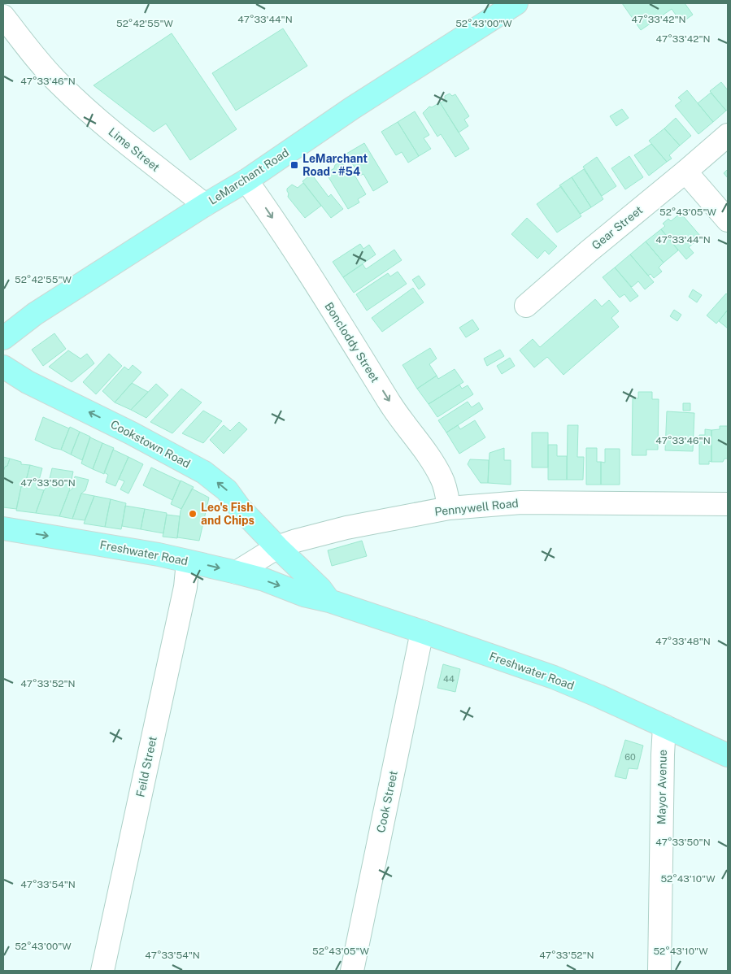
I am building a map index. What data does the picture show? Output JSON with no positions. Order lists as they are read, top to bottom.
{
  "streets": {
    "main road": ["LeMarchant Road", "Cookstown Road", "Freshwater Road"],
    "street": [
      "Lime Street",
      "Gear Street",
      "Boncloddy Street",
      "Pennywell Road",
      "Feild Street",
      "Mayor Avenue",
      "Cook Street"
    ]
  },
  "crossings": [
    ["Lime Street", "LeMarchant Road"],
    ["LeMarchant Road", "Boncloddy Street"],
    ["Boncloddy Street", "Pennywell Road"],
    ["Cookstown Road", "Pennywell Road"],
    ["Pennywell Road", "Freshwater Road"],
    ["Freshwater Road", "Feild Street"],
    ["Freshwater Road", "Mayor Avenue"],
    ["Freshwater Road", "Cook Street"]
  ],
  "one_way": ["Boncloddy Street", "Cookstown Road", "Freshwater Road"],
  "places": {
    "transit": ["LeMarchant Road - #54"],
    "other": ["Leo's Fish and Chips"]
  },
  "house_numbers": ["44", "60"],
  "coordinates": [
    "47°33'44\"N",
    "47°33'42\"N",
    "52°42'55\"W",
    "52°43'00\"W",
    "47°33'46\"N",
    "52°43'05\"W",
    "47°33'50\"N",
    "47°33'48\"N",
    "47°33'52\"N",
    "52°43'10\"W",
    "47°33'54\"N"
  ]
}
